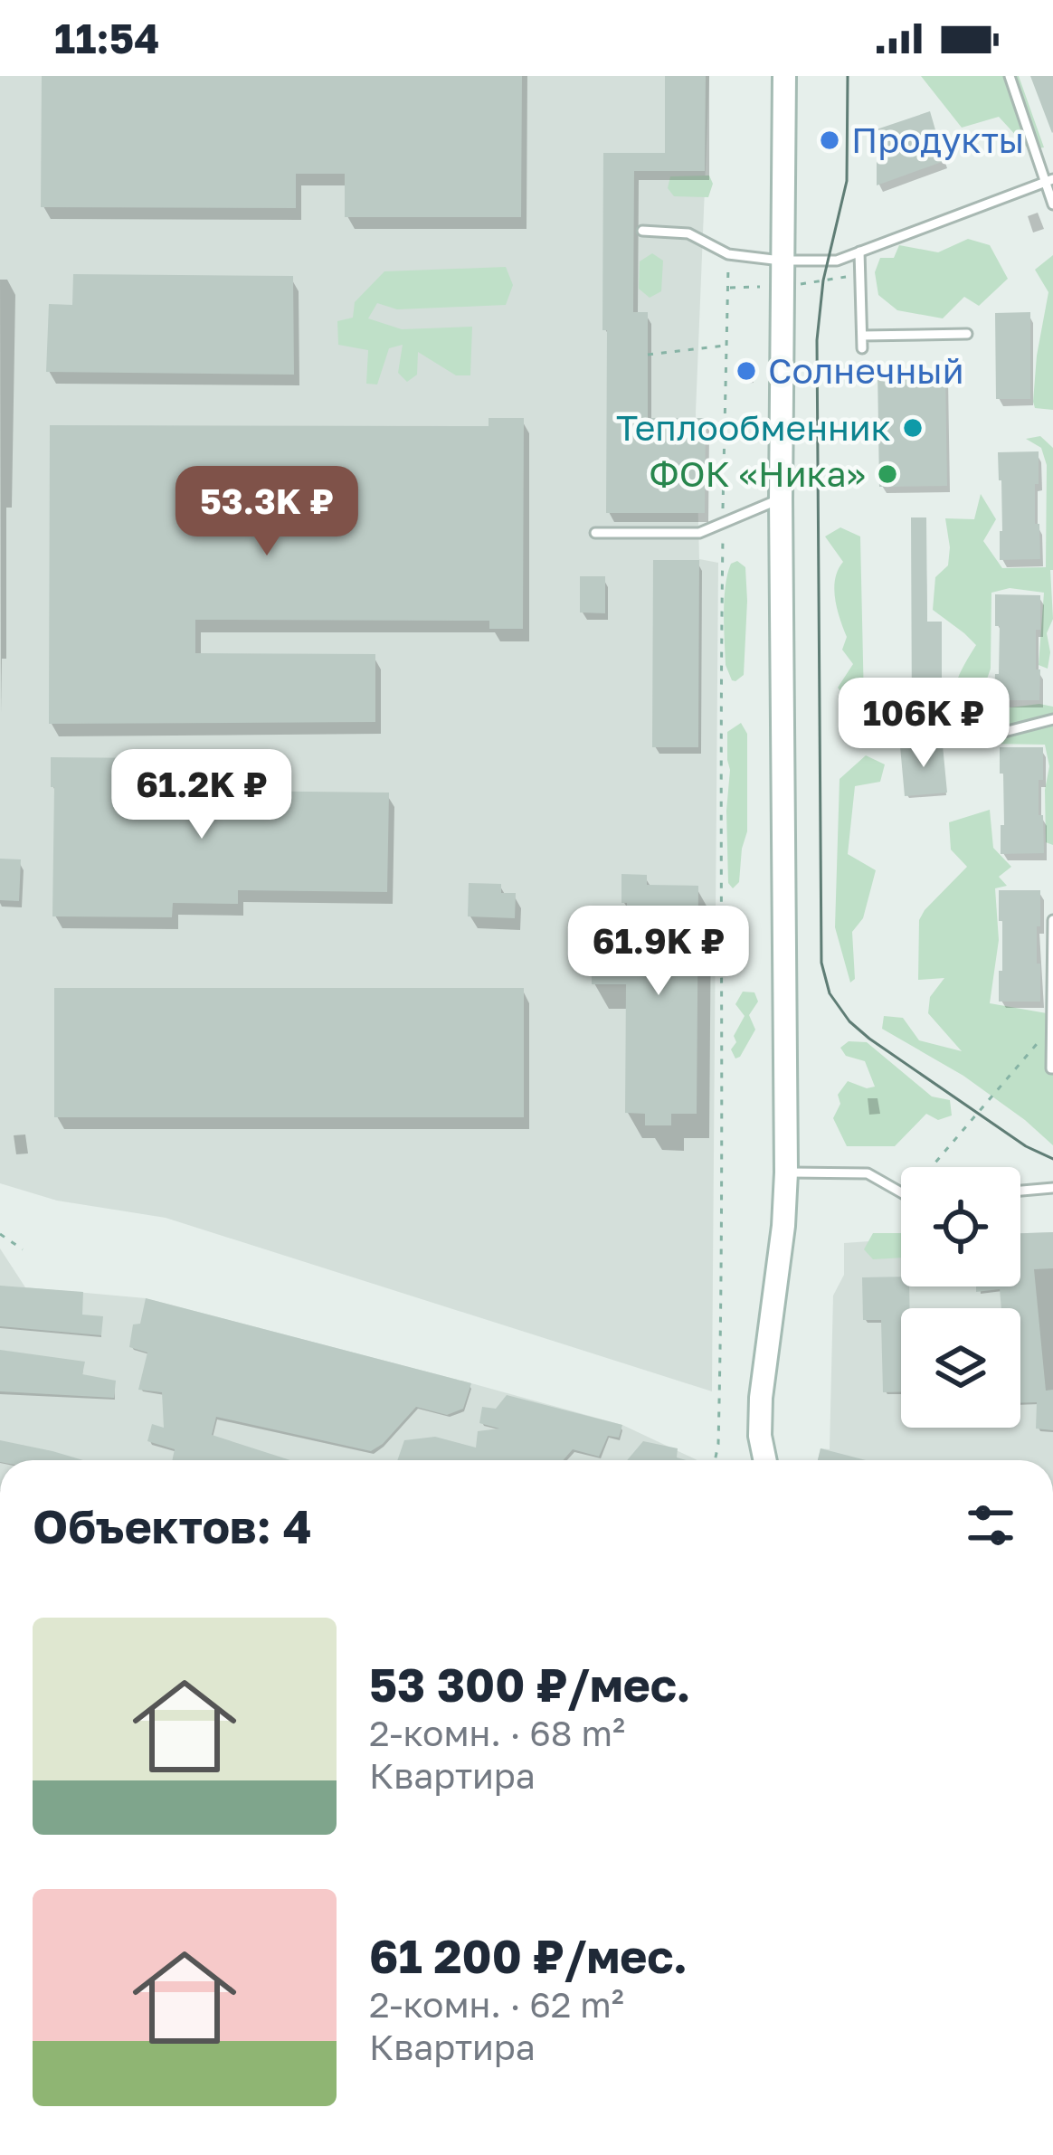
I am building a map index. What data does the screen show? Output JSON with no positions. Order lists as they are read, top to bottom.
{
  "places": [
    "Продукты",
    "Солнечный",
    "Теплообменник",
    "ФОК «Ника»"
  ],
  "page": {
    "status": "11:54",
    "price": [
      "53.3K ₽",
      "106K ₽",
      "61.2K ₽",
      "61.9K ₽"
    ],
    "heading": "Объектов: 4",
    "list": [
      {
        "name": "53 300 ₽/мес.",
        "note": "2-комн. · 68 m² · Квартира"
      },
      {
        "name": "61 200 ₽/мес.",
        "note": "2-комн. · 62 m² · Квартира"
      }
    ]
  }
}
